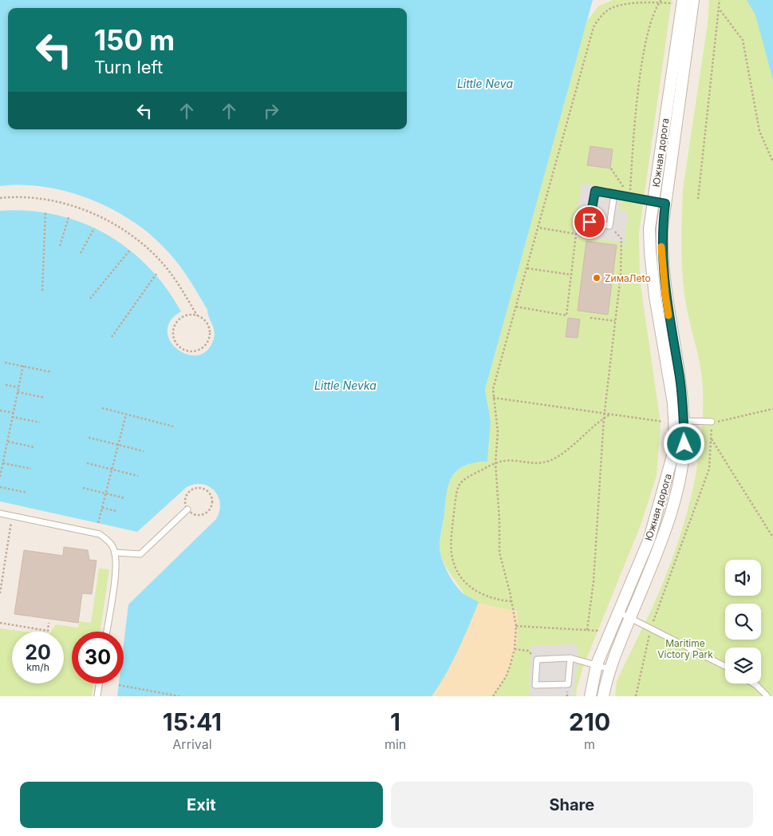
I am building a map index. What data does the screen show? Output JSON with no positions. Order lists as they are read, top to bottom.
{
  "streets": {
    "street": ["Южная дорога"]
  },
  "water": ["Little Neva", "Little Nevka"],
  "parks": ["Maritime Victory Park"],
  "places": ["ZимаЛеtо"],
  "page": {
    "turn": ["150 m", "Turn left"],
    "speed": "20 km/h",
    "limit": "30",
    "eta": [
      "15:41",
      "Arrival",
      "1",
      "min",
      "210",
      "m"
    ],
    "buttons": ["Exit", "Share"]
  }
}
